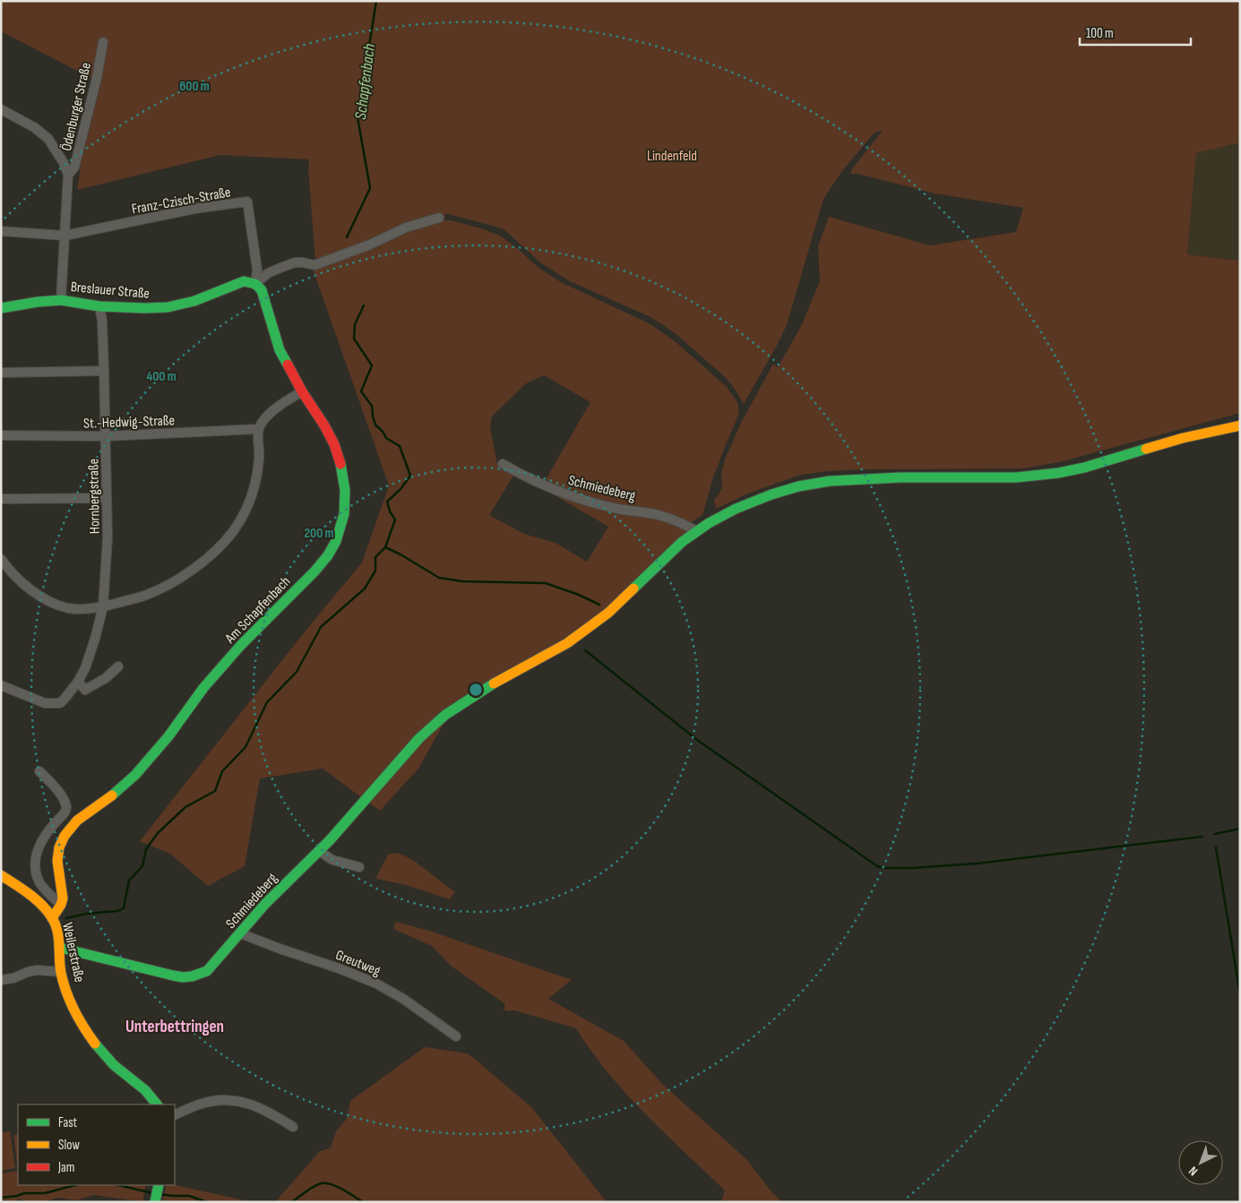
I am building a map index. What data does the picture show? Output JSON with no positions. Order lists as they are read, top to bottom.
{
  "streets": {
    "street": [
      "Ödenburger Straße",
      "Franz-Czisch-Straße",
      "Breslauer Straße",
      "St.-Hedwig-Straße",
      "Schmiedeberg",
      "Hornbergstraße",
      "Am Schapfenbach",
      "Weilerstraße",
      "Greutweg"
    ]
  },
  "crossings": [
    ["Franz-Czisch-Straße", "Breslauer Straße"],
    ["Franz-Czisch-Straße", "Am Schapfenbach"],
    ["Breslauer Straße", "Hornbergstraße"],
    ["Breslauer Straße", "Am Schapfenbach"],
    ["St.-Hedwig-Straße", "Hornbergstraße"],
    ["Schmiedeberg", "Weilerstraße"],
    ["Schmiedeberg", "Greutweg"]
  ],
  "districts": ["Unterbettringen"],
  "water": ["Schapfenbach"],
  "parks": ["Lindenfeld"],
  "legend": ["Fast", "Slow", "Jam"],
  "scale_bar": "100 m",
  "north": "bottom left",
  "rings": ["600 m", "400 m", "200 m"]
}
